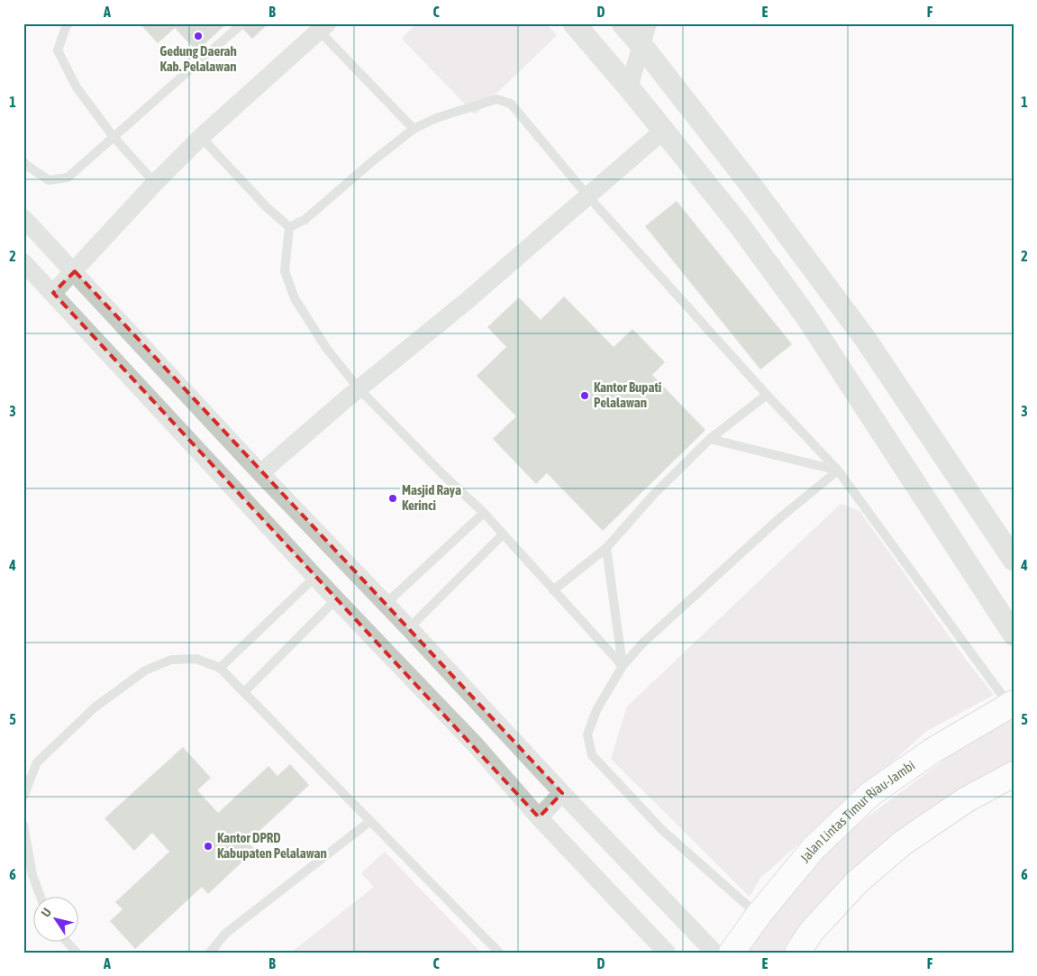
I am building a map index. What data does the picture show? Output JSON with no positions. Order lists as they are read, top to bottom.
{
  "streets": {
    "main road": ["Jalan Lintas Timur Riau-Jambi"]
  },
  "places": [
    "Gedung Daerah Kab. Pelalawan",
    "Kantor Bupati Pelalawan",
    "Masjid Raya Kerinci",
    "Kantor DPRD Kabupaten Pelalawan"
  ],
  "north": "top left",
  "grid": {
    "columns": [
      "A",
      "B",
      "C",
      "D",
      "E",
      "F"
    ],
    "rows": [
      "1",
      "2",
      "3",
      "4",
      "5",
      "6"
    ]
  }
}
